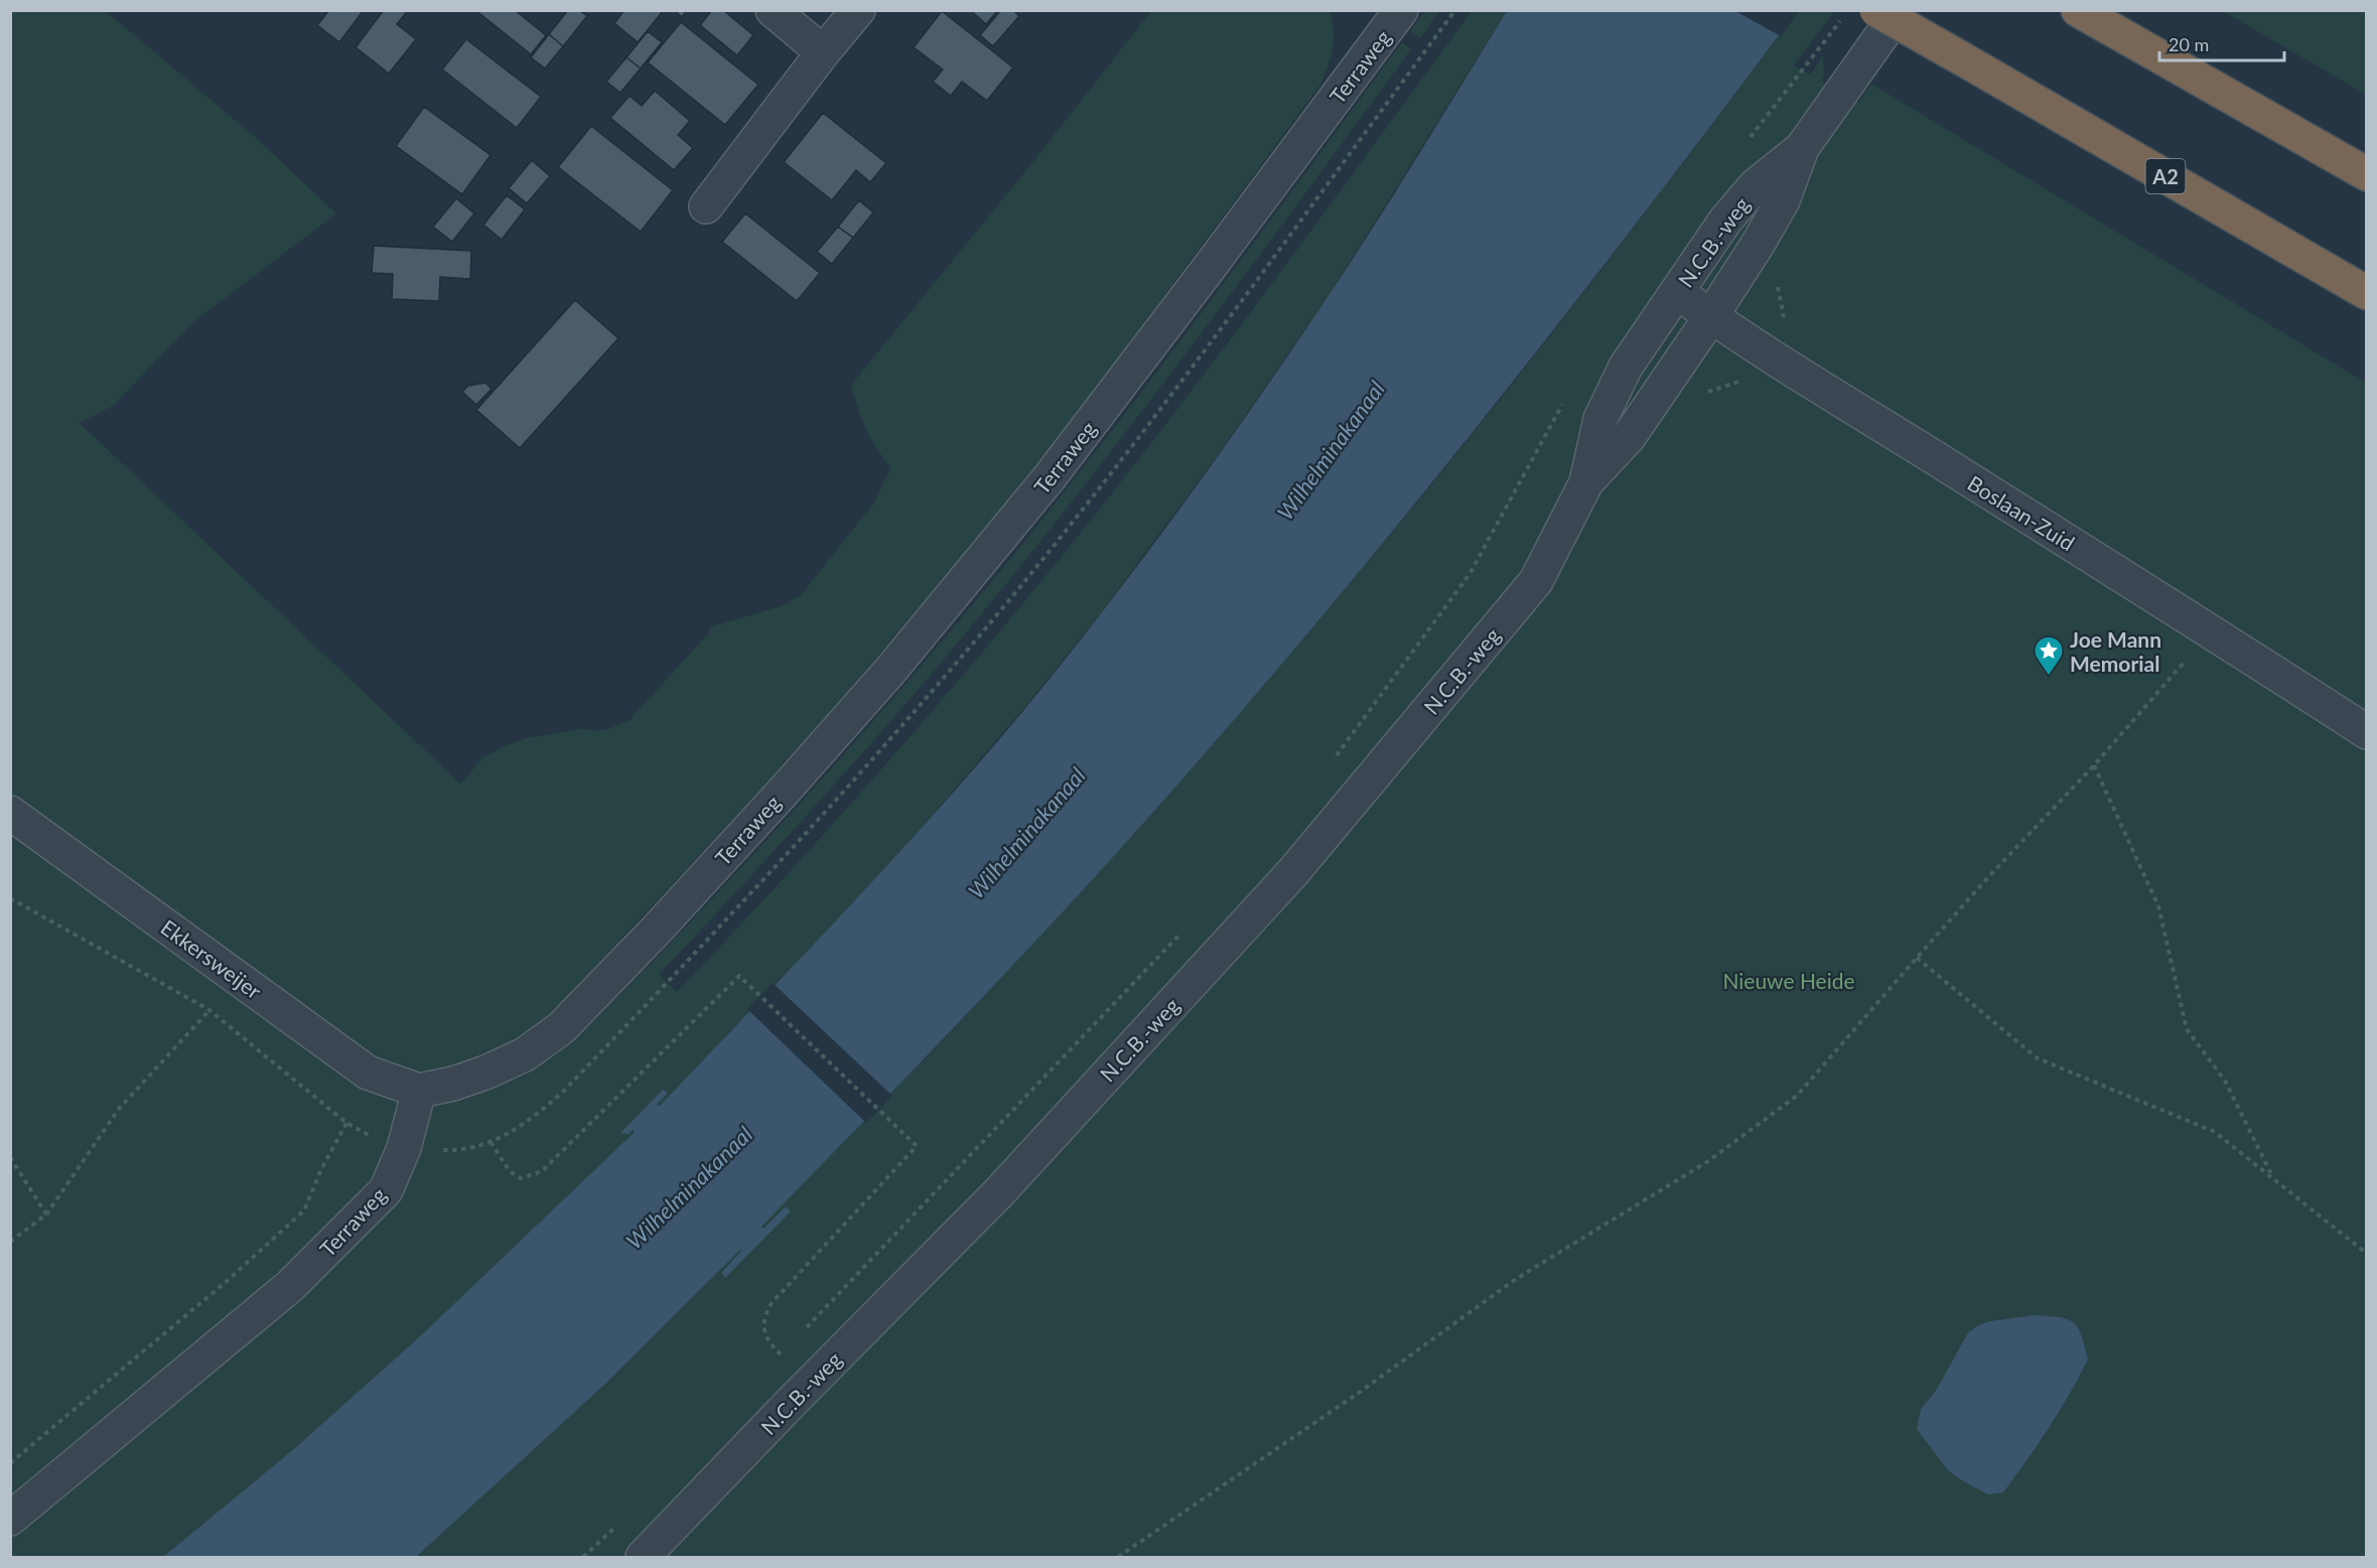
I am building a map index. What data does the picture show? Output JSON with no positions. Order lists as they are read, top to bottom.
{
  "streets": {
    "highway": ["A2"],
    "street": [
      "Terraweg",
      "N.C.B.-weg",
      "Boslaan-Zuid",
      "Ekkersweijer"
    ]
  },
  "crossings": [
    ["Terraweg", "Ekkersweijer"],
    ["N.C.B.-weg", "Boslaan-Zuid"]
  ],
  "water": ["Wilhelminakanaal"],
  "parks": ["Nieuwe Heide"],
  "places": {
    "place": ["Joe Mann Memorial"]
  },
  "scale_bar": "20 m"
}
